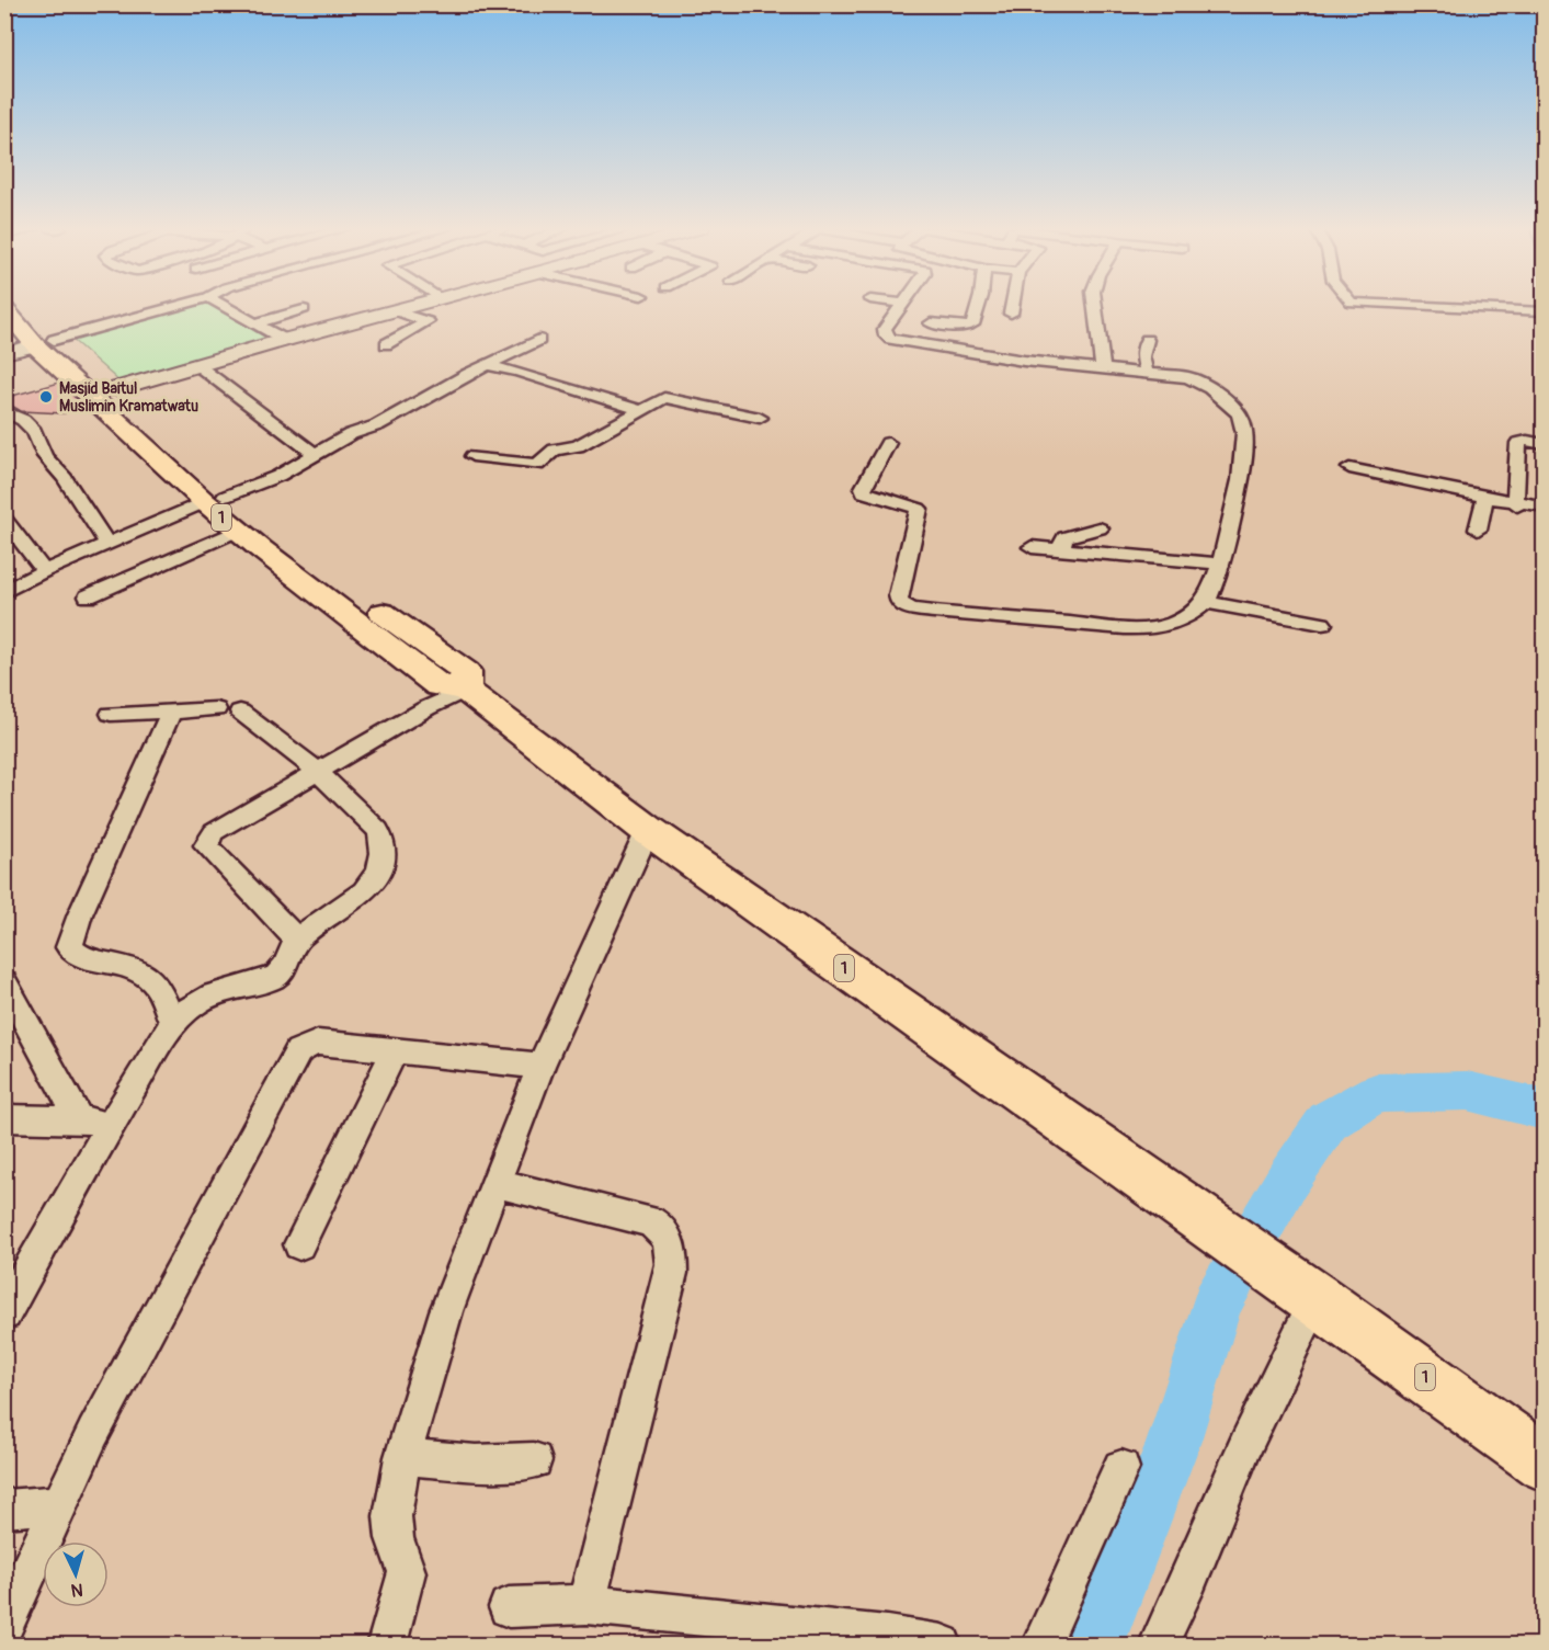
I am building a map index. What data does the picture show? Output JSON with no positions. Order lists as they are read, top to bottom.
{
  "streets": {
    "highway": ["1"]
  },
  "places": ["Masjid Baitul Muslimin Kramatwatu"],
  "north": "bottom"
}
